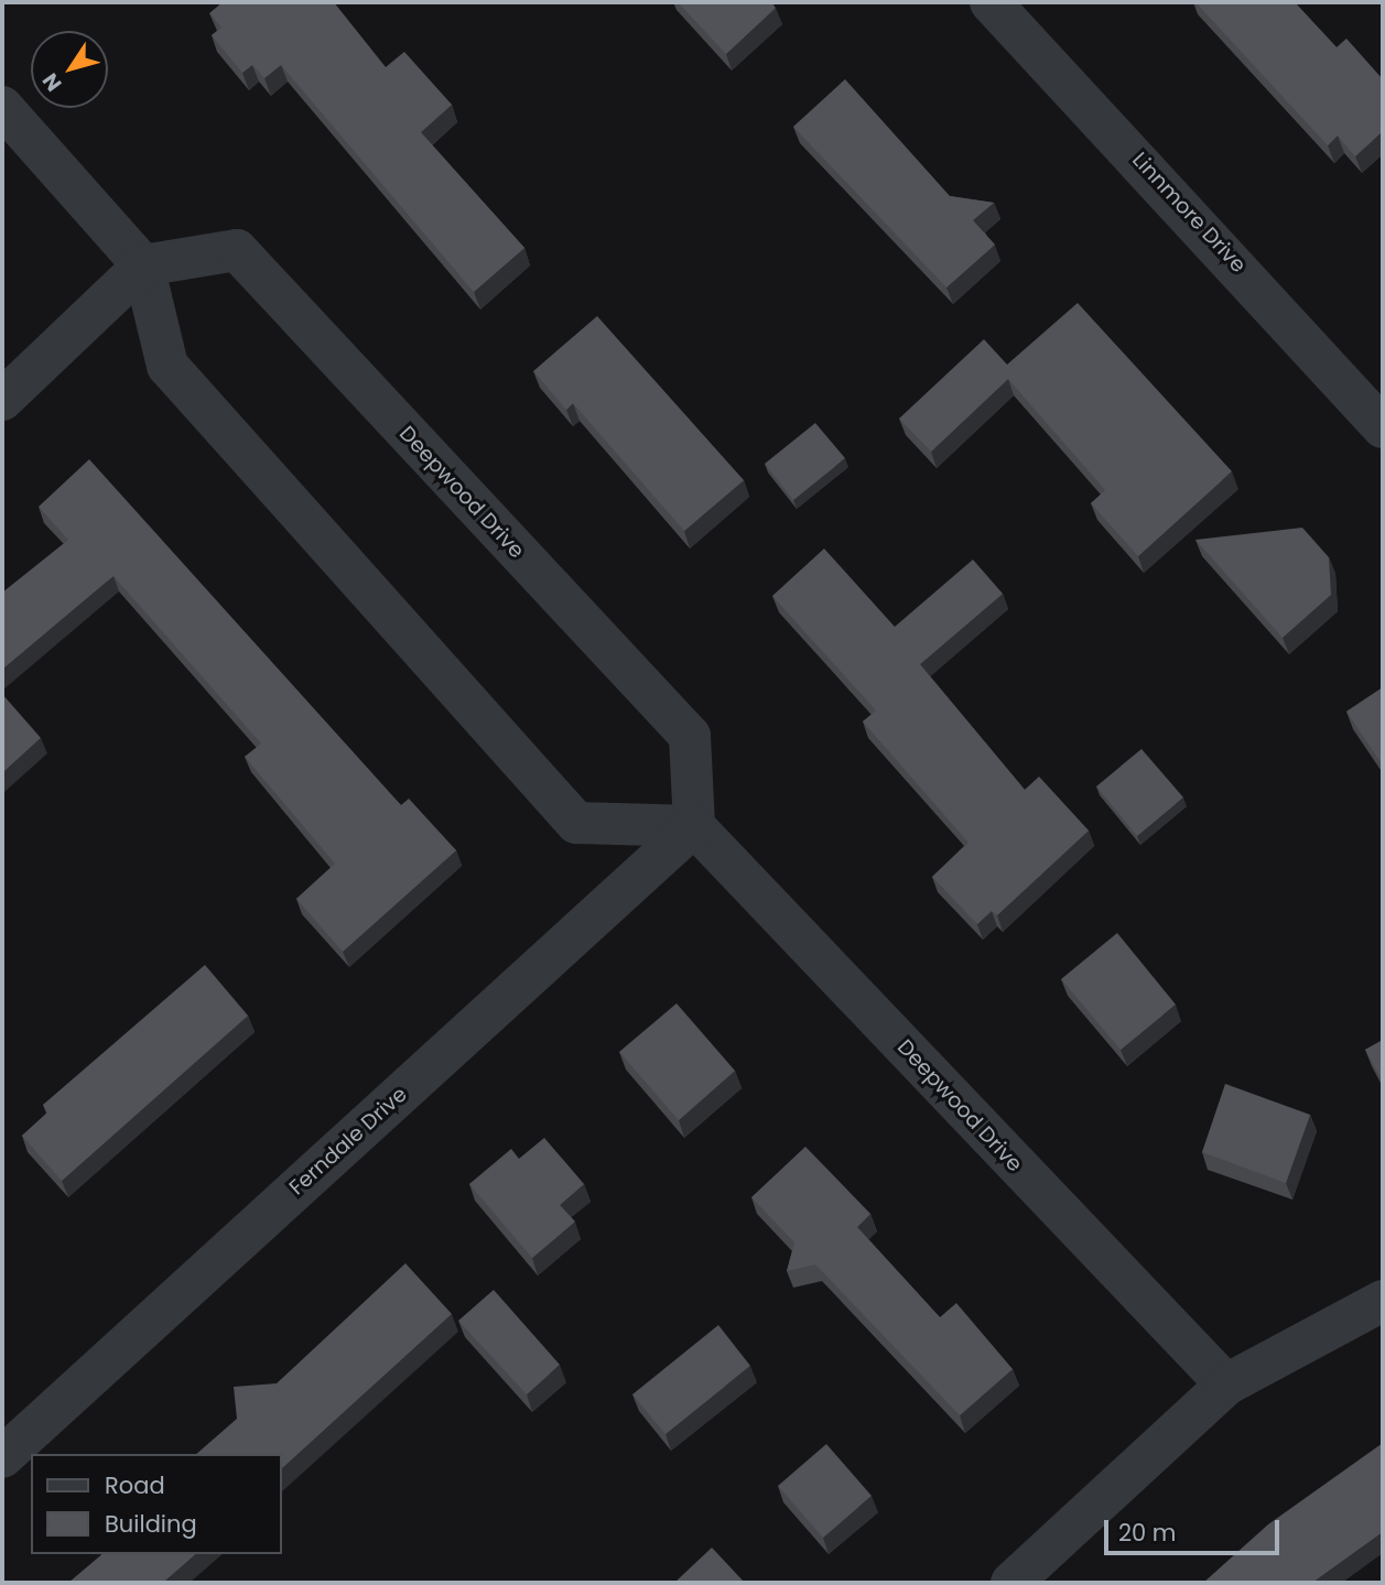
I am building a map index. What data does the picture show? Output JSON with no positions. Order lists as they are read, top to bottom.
{
  "streets": {
    "street": ["Linnmore Drive", "Deepwood Drive", "Ferndale Drive"]
  },
  "crossings": [
    ["Deepwood Drive", "Ferndale Drive"]
  ],
  "legend": ["Road", "Building"],
  "scale_bar": "20 m",
  "north": "bottom left"
}
